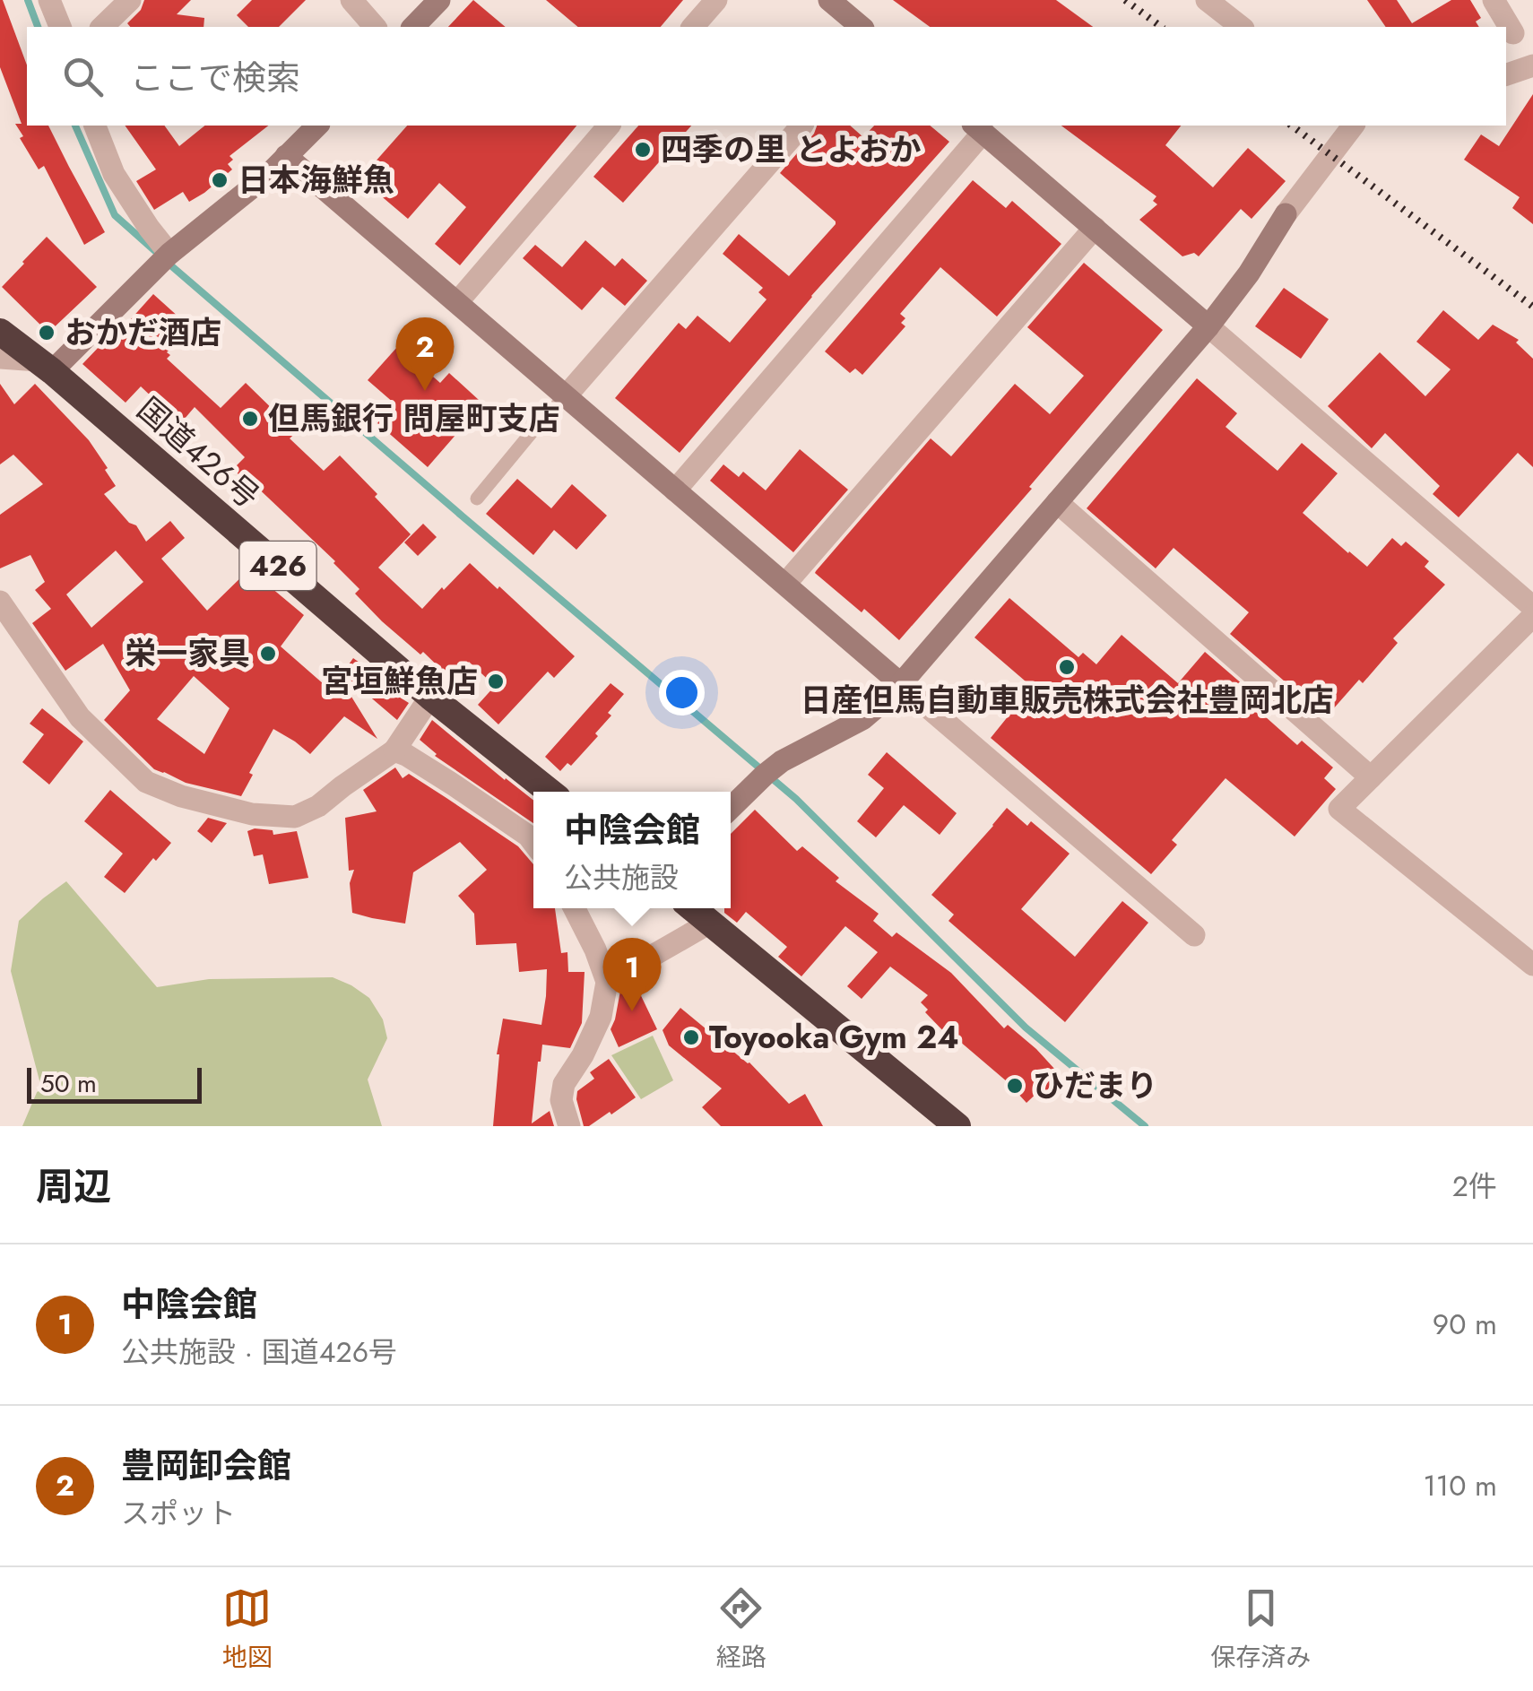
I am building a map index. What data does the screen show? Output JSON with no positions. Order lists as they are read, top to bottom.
{
  "streets": {
    "highway": ["国道426号", "426"]
  },
  "places": [
    "四季の里 とよおか",
    "日本海鮮魚",
    "おかだ酒店",
    "但馬銀行 問屋町支店",
    "栄一家具",
    "日産但馬自動車販売株式会社豊岡北店",
    "宮垣鮮魚店",
    "Toyooka Gym 24",
    "ひだまり"
  ],
  "scale_bar": "50 m",
  "page": {
    "search": "ここで検索",
    "pins": ["2", "1"],
    "popup": ["中陰会館", "公共施設"],
    "scale": "50 m",
    "heading": ["周辺", "2件"],
    "list": [
      {
        "mark": "1",
        "name": "中陰会館",
        "note": "公共施設 · 国道426号",
        "value": "90 m"
      },
      {
        "mark": "2",
        "name": "豊岡卸会館",
        "note": "スポット",
        "value": "110 m"
      }
    ],
    "nav": ["地図", "経路", "保存済み"]
  }
}
